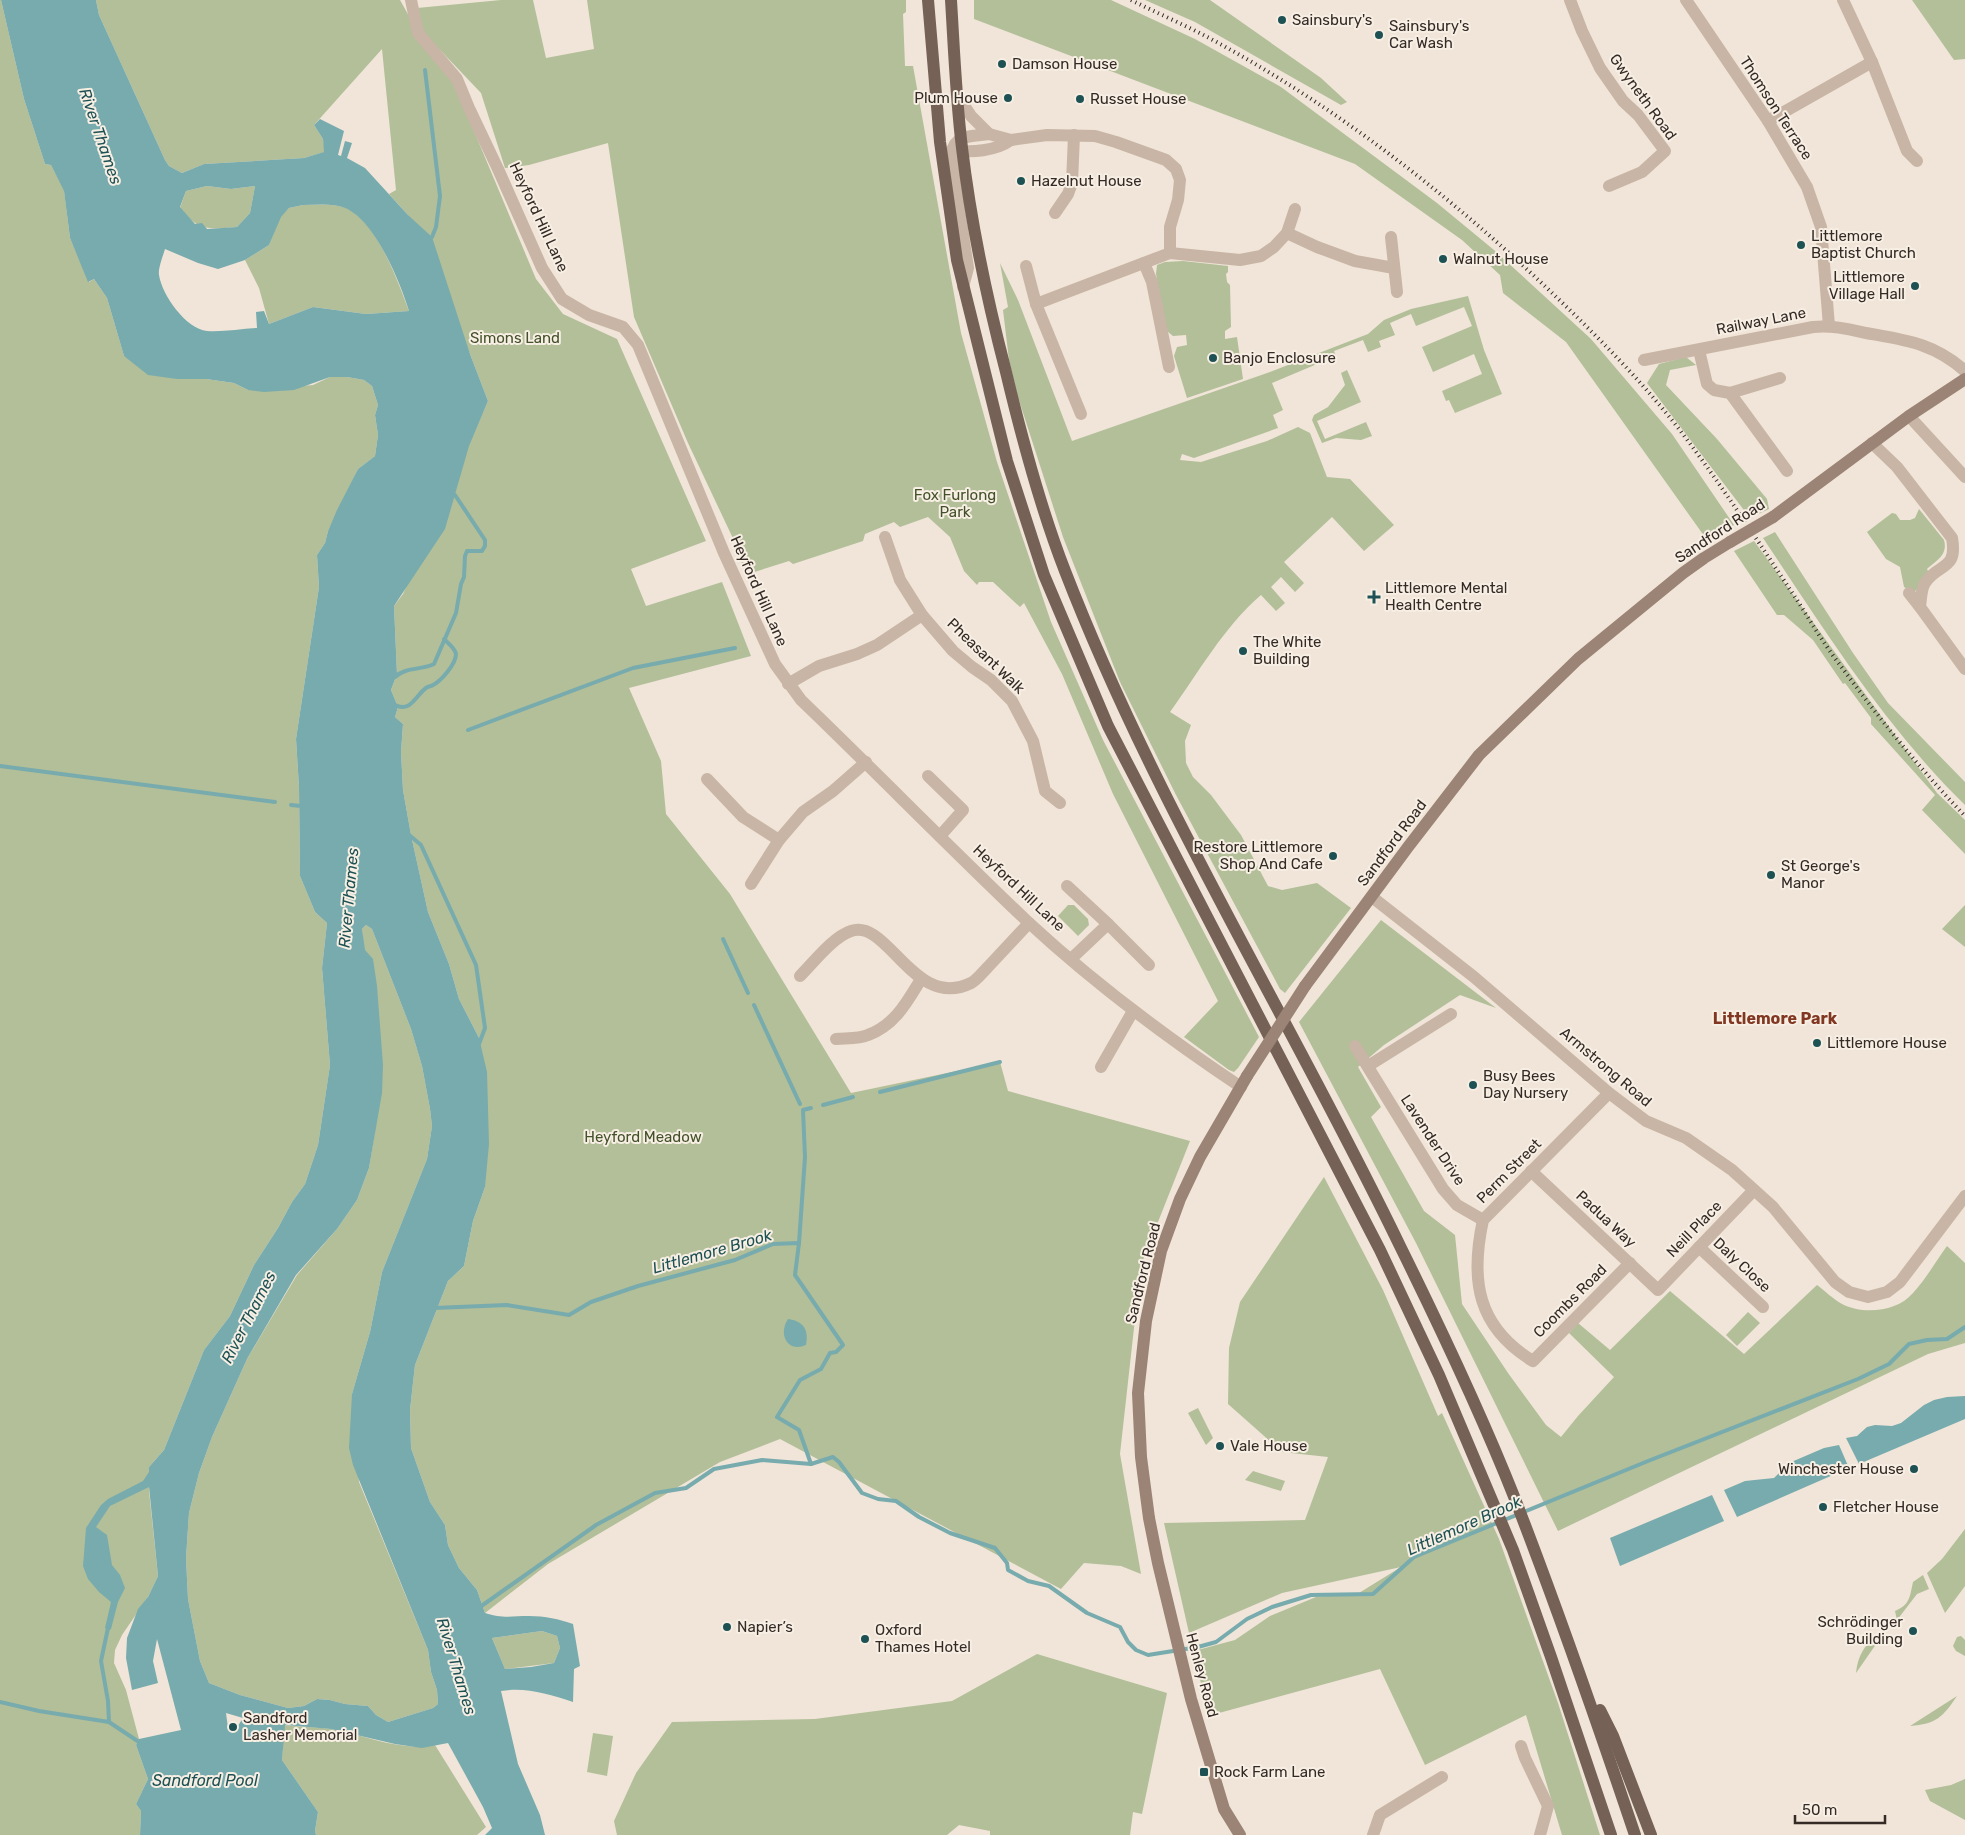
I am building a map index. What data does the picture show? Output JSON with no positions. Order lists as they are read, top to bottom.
{
  "streets": {
    "street": [
      "Gwyneth Road",
      "Thomson Terrace",
      "Heyford Hill Lane",
      "Railway Lane",
      "Sandford Road",
      "Pheasant Walk",
      "Armstrong Road",
      "Lavender Drive",
      "Perm Street",
      "Padua Way",
      "Neill Place",
      "Daly Close",
      "Coombs Road",
      "Henley Road"
    ]
  },
  "crossings": [
    ["Thomson Terrace", "Railway Lane"],
    ["Heyford Hill Lane", "Sandford Road"],
    ["Sandford Road", "Armstrong Road"],
    ["Sandford Road", "Henley Road"],
    ["Armstrong Road", "Perm Street"],
    ["Armstrong Road", "Neill Place"],
    ["Lavender Drive", "Perm Street"],
    ["Perm Street", "Padua Way"],
    ["Perm Street", "Coombs Road"],
    ["Padua Way", "Neill Place"],
    ["Padua Way", "Coombs Road"],
    ["Neill Place", "Daly Close"]
  ],
  "districts": ["Littlemore Park"],
  "water": ["River Thames", "Littlemore Brook", "Sandford Pool"],
  "parks": ["Simons Land", "Fox Furlong Park", "Heyford Meadow"],
  "places": {
    "other": [
      "Sainsbury's",
      "Sainsbury's Car Wash",
      "Damson House",
      "Plum House",
      "Russet House",
      "Hazelnut House",
      "Littlemore Baptist Church",
      "Walnut House",
      "Littlemore Village Hall",
      "Banjo Enclosure",
      "The White Building",
      "Restore Littlemore Shop And Cafe",
      "St George's Manor",
      "Littlemore House",
      "Busy Bees Day Nursery",
      "Vale House",
      "Winchester House",
      "Fletcher House",
      "Napier’s",
      "Schrödinger Building",
      "Oxford Thames Hotel",
      "Sandford Lasher Memorial"
    ],
    "health": ["Littlemore Mental Health Centre"],
    "transit": ["Rock Farm Lane"]
  },
  "scale_bar": "50 m"
}
